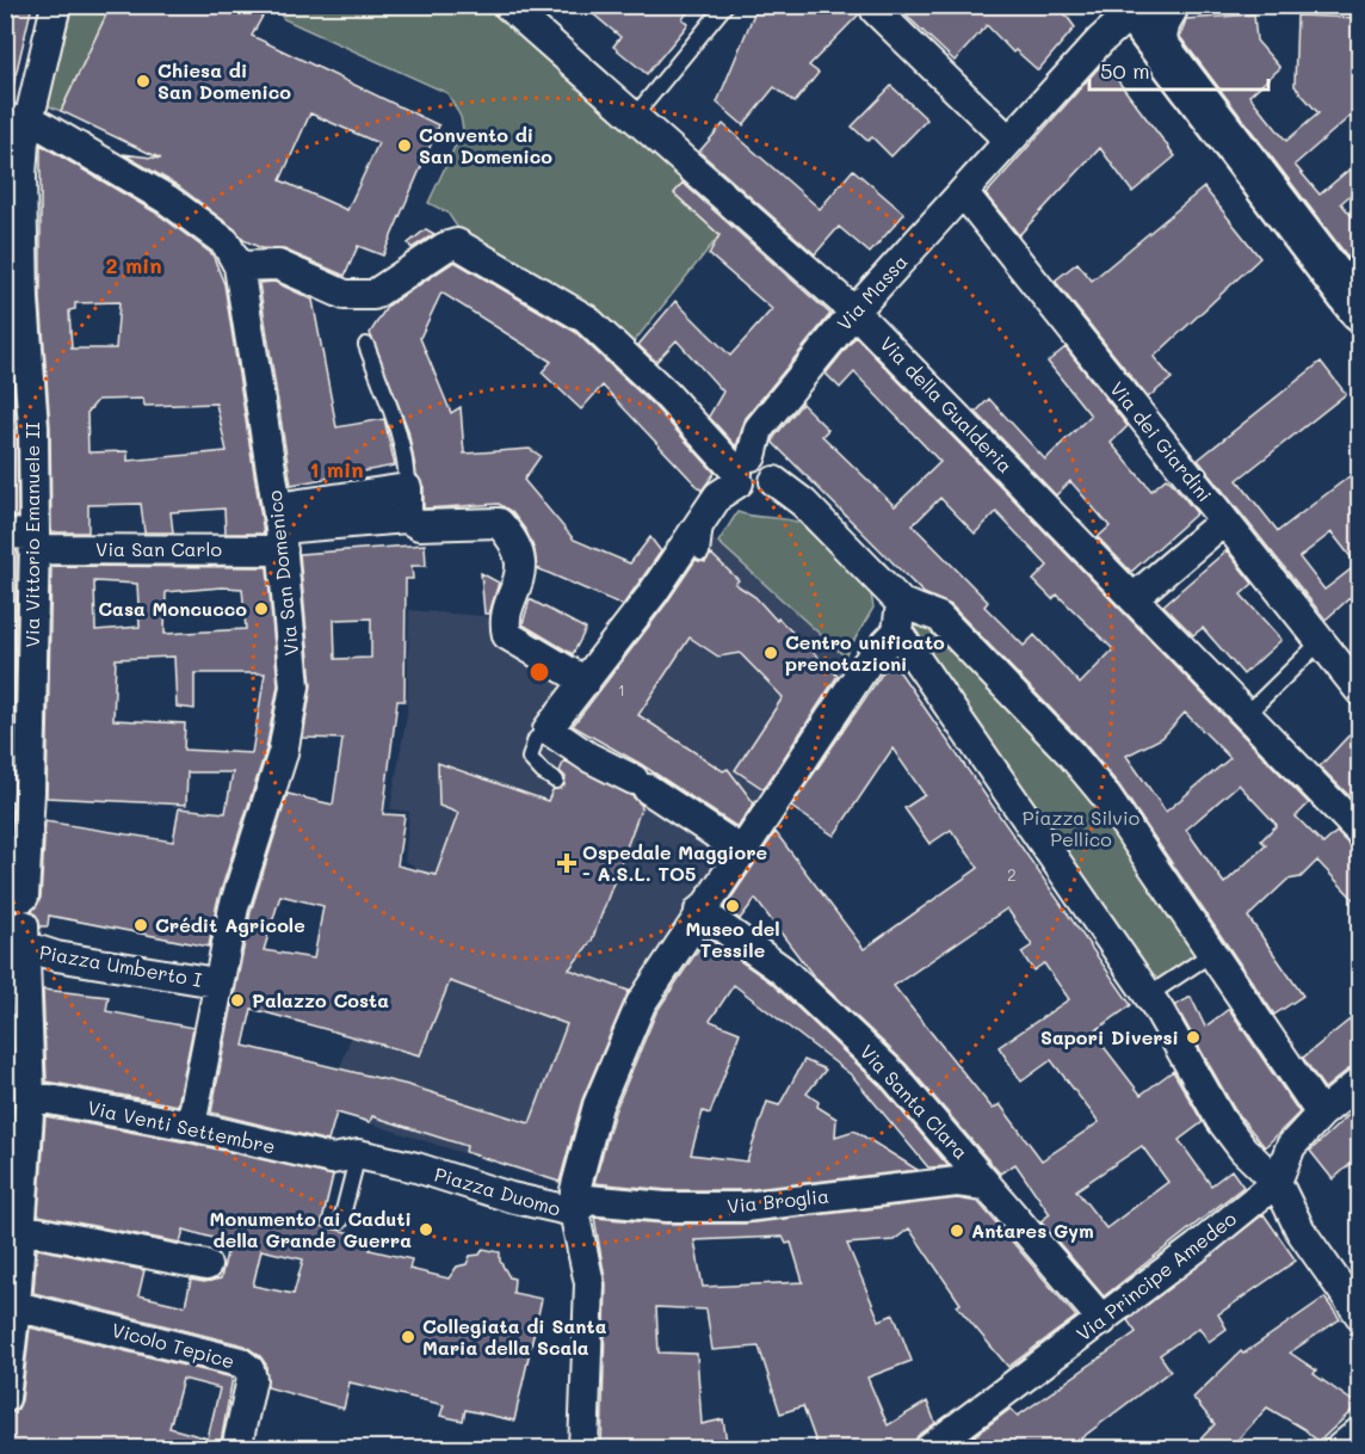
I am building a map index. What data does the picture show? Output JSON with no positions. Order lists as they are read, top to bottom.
{
  "streets": {
    "street": [
      "Via Massa",
      "Via della Gualderia",
      "Via dei Giardini",
      "Via Vittorio Emanuele II",
      "Via San Carlo",
      "Via San Domenico",
      "Piazza Umberto I",
      "Via Santa Clara",
      "Via Venti Settembre",
      "Piazza Duomo",
      "Via Broglia",
      "Via Principe Amedeo",
      "Vicolo Tepice"
    ]
  },
  "crossings": [
    ["Via Massa", "Via della Gualderia"],
    ["Via Massa", "Via dei Giardini"],
    ["Via Vittorio Emanuele II", "Via San Carlo"],
    ["Via Vittorio Emanuele II", "Via San Domenico"],
    ["Via San Carlo", "Via San Domenico"],
    ["Via San Domenico", "Piazza Umberto I"],
    ["Via San Domenico", "Via Venti Settembre"],
    ["Via Santa Clara", "Via Broglia"],
    ["Via Santa Clara", "Via Principe Amedeo"],
    ["Via Venti Settembre", "Piazza Duomo"],
    ["Piazza Duomo", "Via Broglia"]
  ],
  "parks": ["Piazza Silvio Pellico"],
  "places": {
    "other": [
      "Chiesa di San Domenico",
      "Convento di San Domenico",
      "Casa Moncucco",
      "Centro unificato prenotazioni",
      "Museo del Tessile",
      "Crédit Agricole",
      "Palazzo Costa",
      "Sapori Diversi",
      "Monumento ai Caduti della Grande Guerra",
      "Antares Gym",
      "Collegiata di Santa Maria della Scala"
    ],
    "health": ["Ospedale Maggiore - A.S.L. TO5"]
  },
  "house_numbers": ["1", "2"],
  "scale_bar": "50 m",
  "rings": ["2 min", "1 min"]
}
